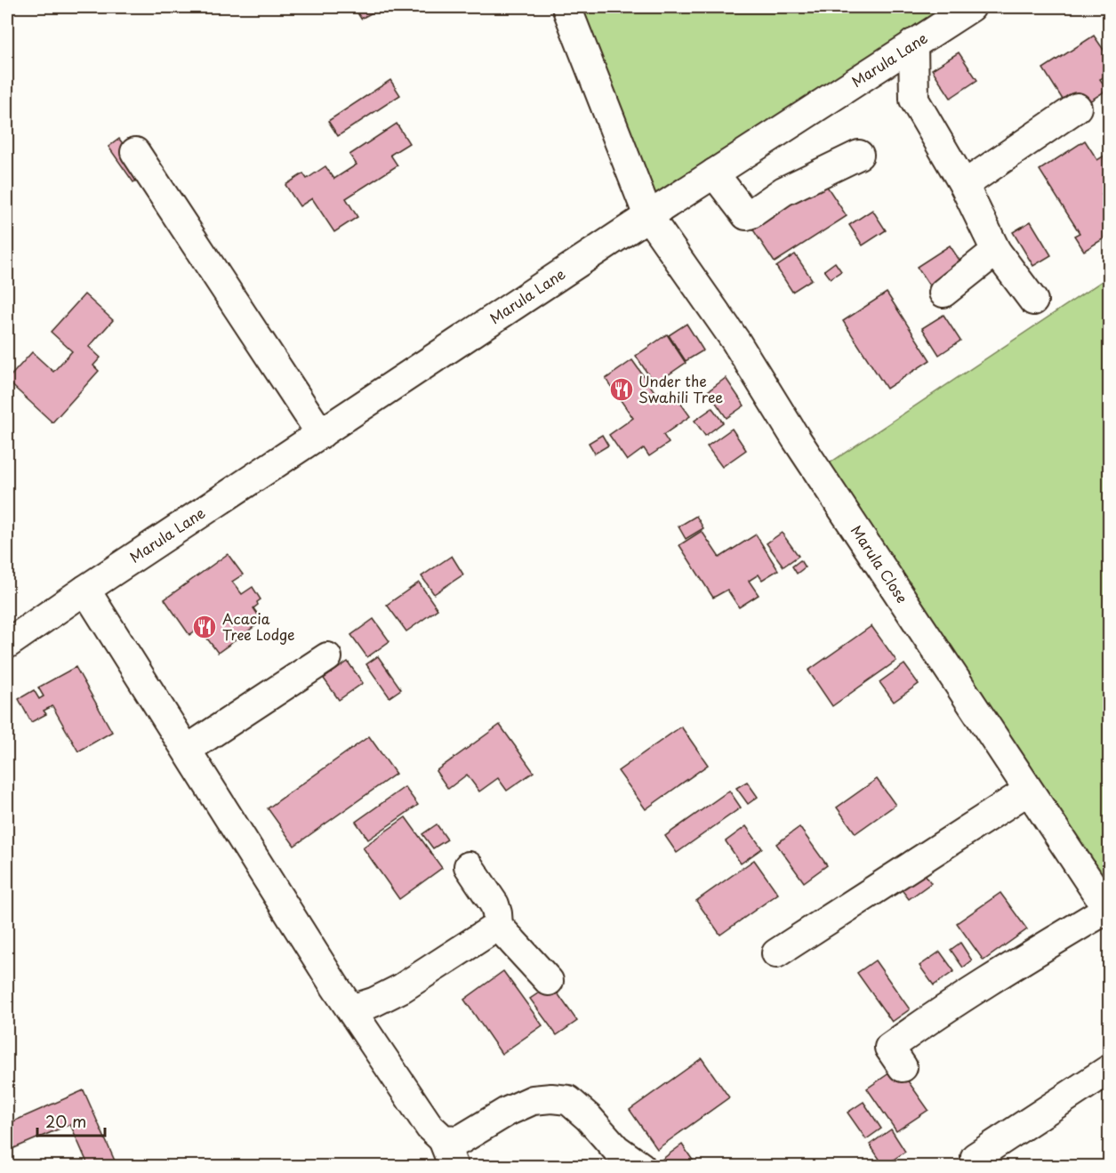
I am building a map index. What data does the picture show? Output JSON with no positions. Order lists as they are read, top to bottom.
{
  "streets": {
    "street": ["Marula Lane", "Marula Close"]
  },
  "crossings": [
    ["Marula Lane", "Marula Close"]
  ],
  "places": {
    "restaurant": ["Under the Swahili Tree", "Acacia Tree Lodge"]
  },
  "scale_bar": "20 m"
}
